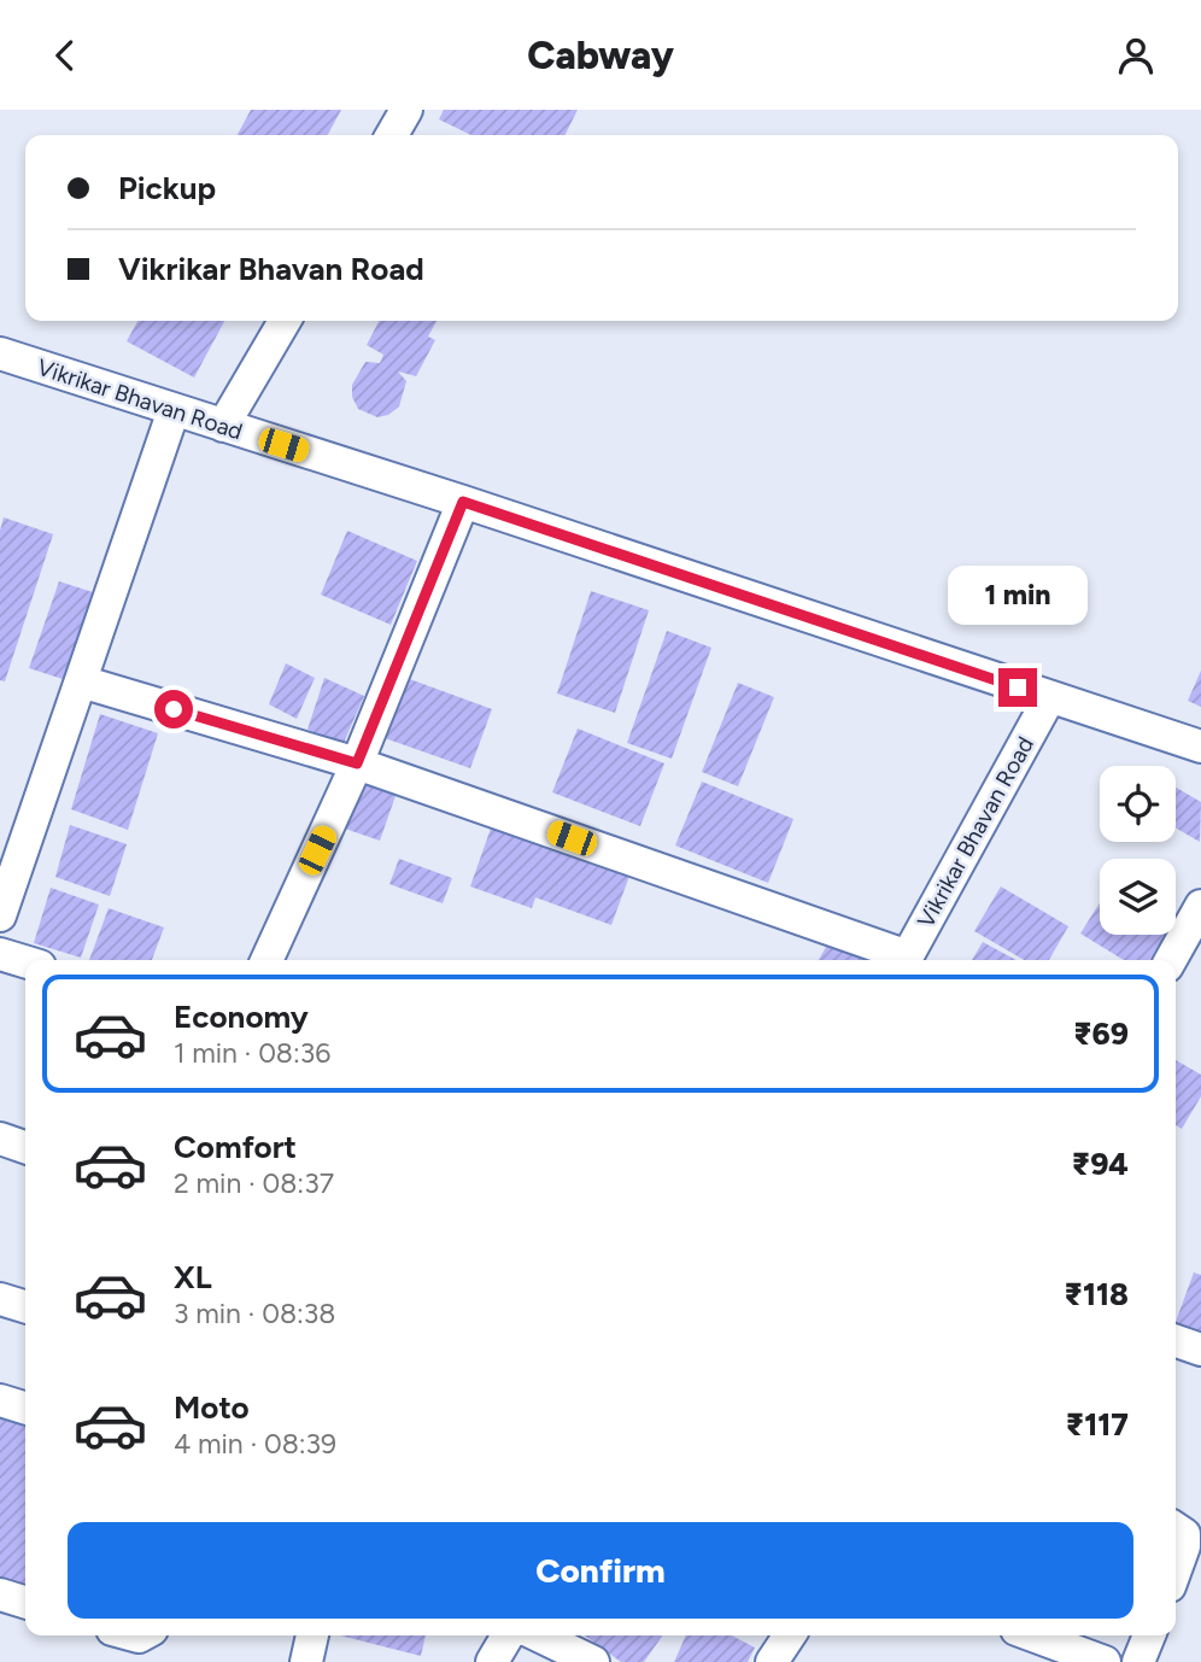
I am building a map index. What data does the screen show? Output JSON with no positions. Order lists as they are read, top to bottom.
{
  "streets": {
    "street": ["Vikrikar Bhavan Road"]
  },
  "page": {
    "header": "Cabway",
    "banner": ["Pickup", "Vikrikar Bhavan Road"],
    "bubble": "1 min",
    "list": [
      {
        "name": "Economy",
        "note": "1 min · 08:36",
        "value": "₹69"
      },
      {
        "name": "Comfort",
        "note": "2 min · 08:37",
        "value": "₹94"
      },
      {
        "name": "XL",
        "note": "3 min · 08:38",
        "value": "₹118"
      },
      {
        "name": "Moto",
        "note": "4 min · 08:39",
        "value": "₹117"
      }
    ],
    "buttons": "Confirm"
  }
}
